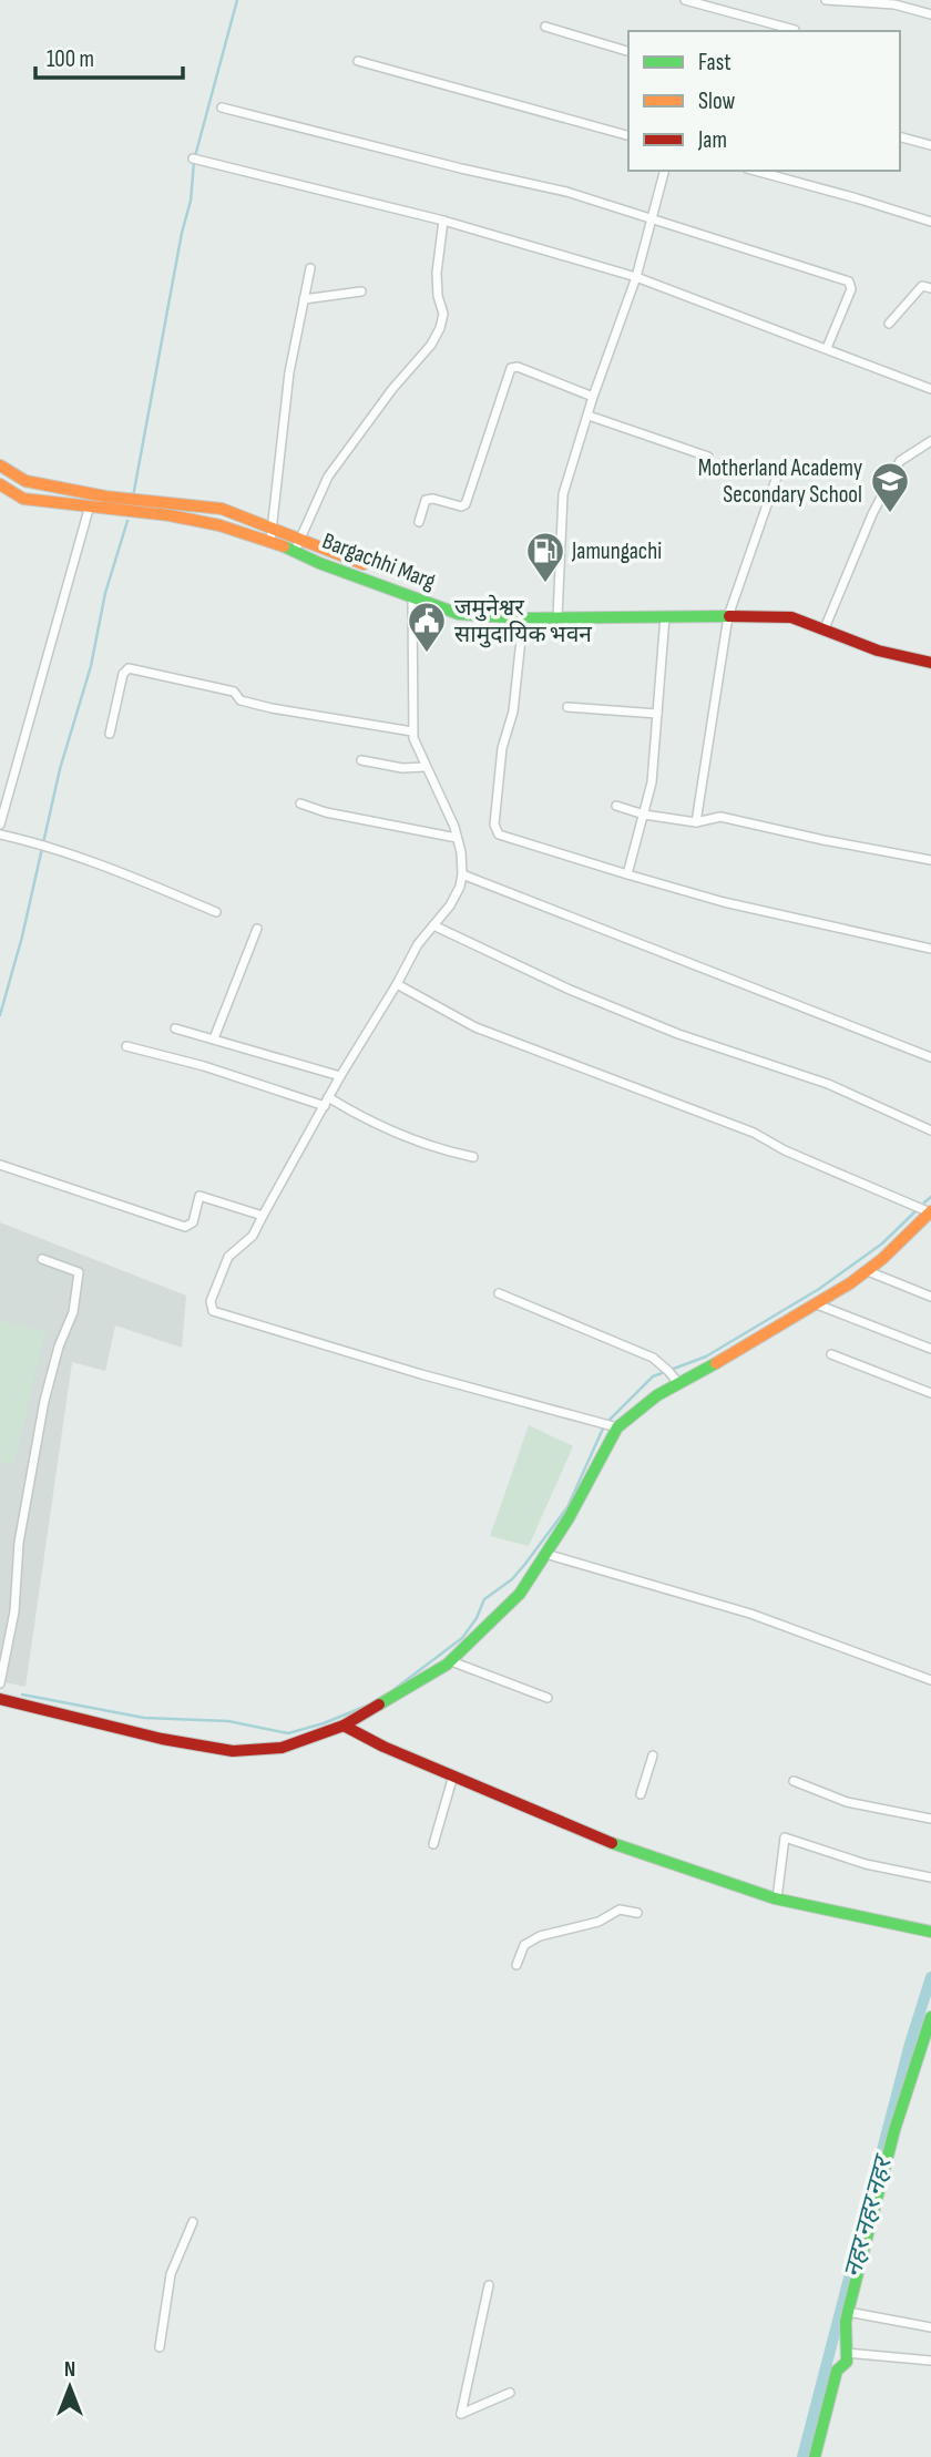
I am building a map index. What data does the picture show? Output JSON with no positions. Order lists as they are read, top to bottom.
{
  "streets": {
    "street": ["Bargachhi Marg"]
  },
  "water": ["नहर नहर नहर"],
  "places": {
    "school or university": ["Motherland Academy Secondary School"],
    "fuel station": ["Jamungachi"],
    "public building": ["जमुनेश्वर सामुदायिक भवन"]
  },
  "legend": ["Fast", "Slow", "Jam"],
  "scale_bar": "100 m",
  "north": "top"
}
